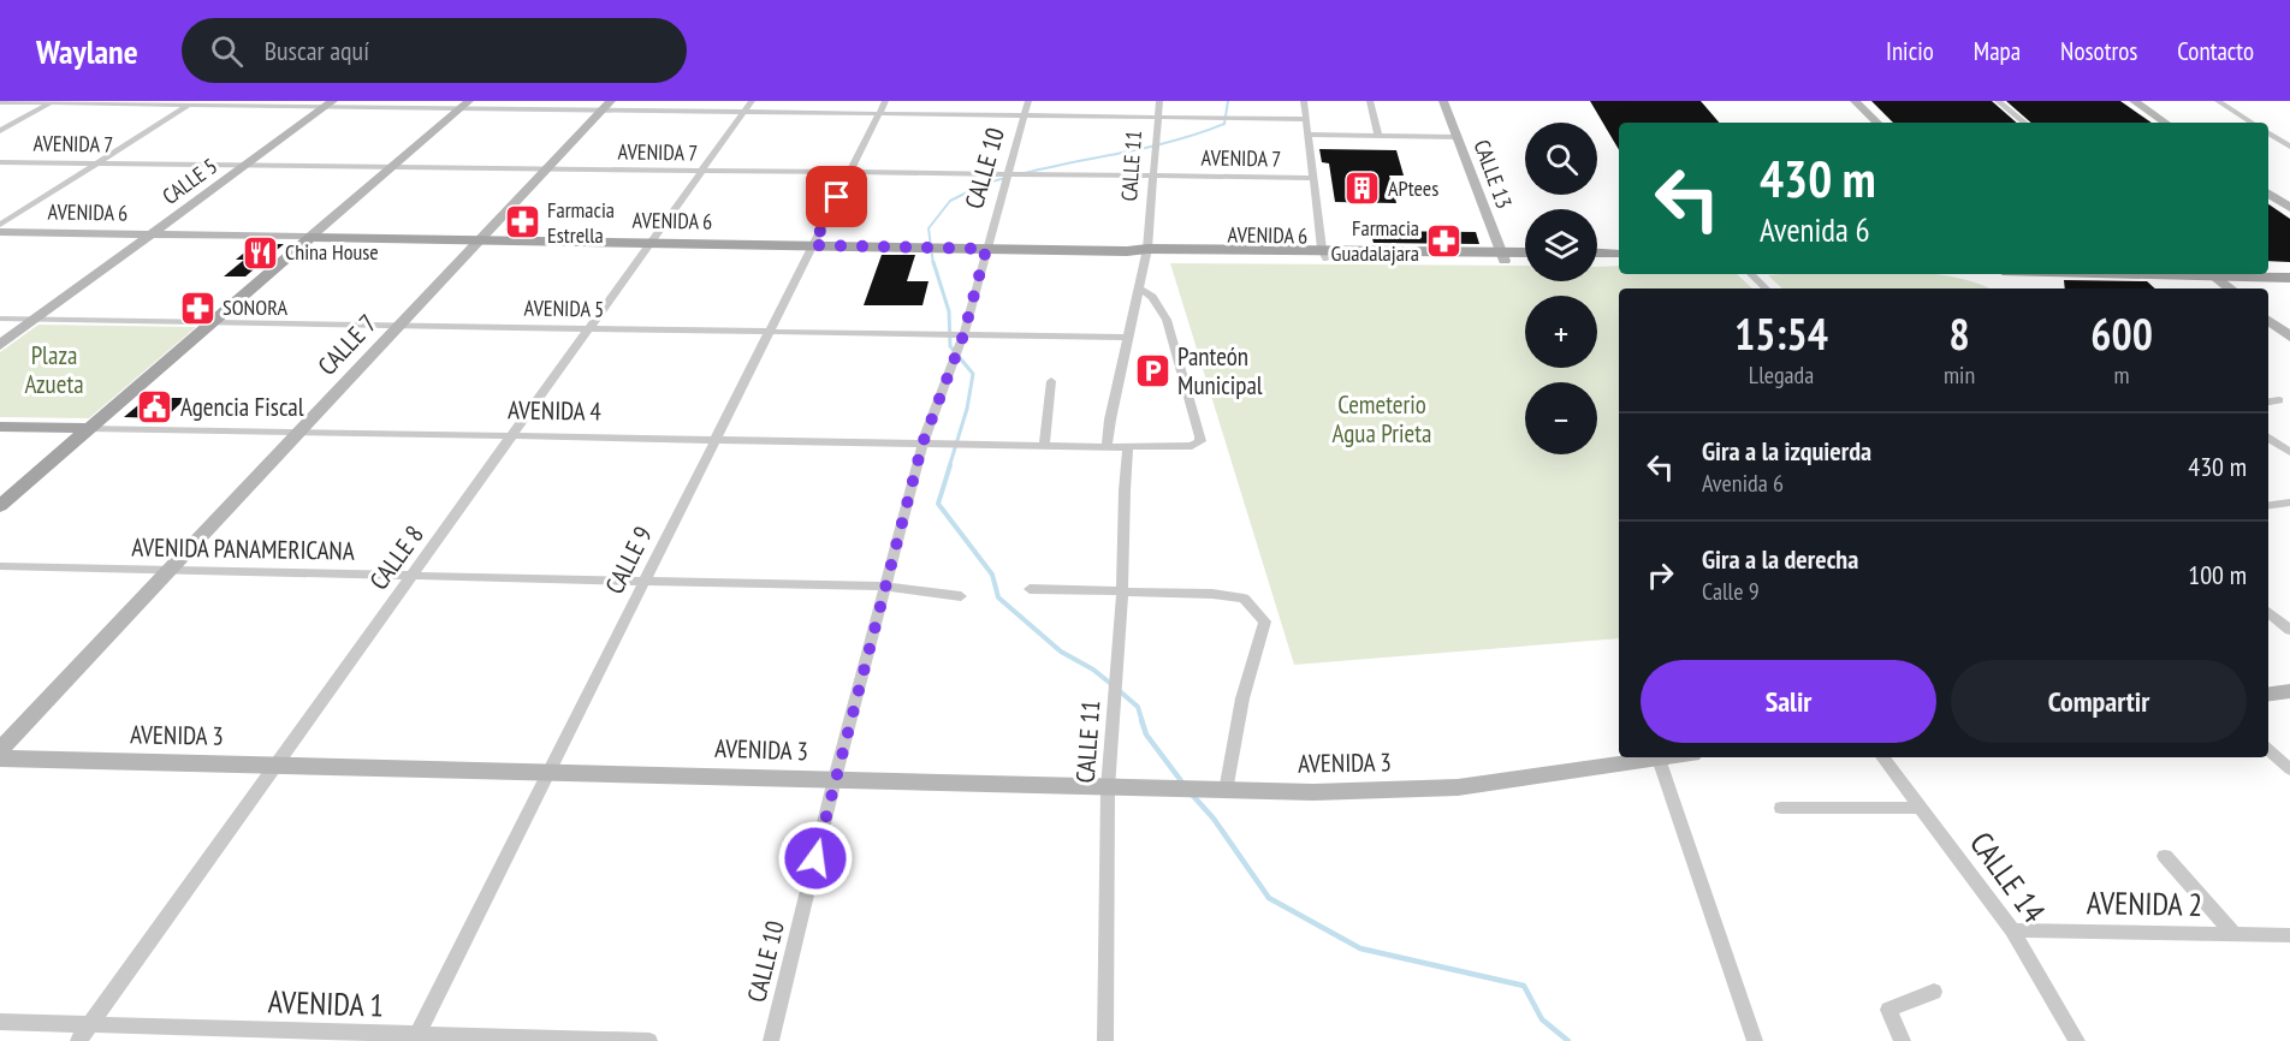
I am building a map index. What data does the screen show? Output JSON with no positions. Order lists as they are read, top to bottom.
{
  "streets": {
    "main road": ["AVENIDA 6", "AVENIDA 4"],
    "street": [
      "AVENIDA 7",
      "CALLE 11",
      "CALLE 10",
      "CALLE 13",
      "CALLE 5",
      "AVENIDA 5",
      "CALLE 7",
      "AVENIDA PANAMERICANA",
      "CALLE 8",
      "CALLE 9",
      "AVENIDA 3",
      "CALLE 14",
      "AVENIDA 2",
      "AVENIDA 1"
    ]
  },
  "crossings": [
    ["AVENIDA 7", "CALLE 11"],
    ["AVENIDA 7", "CALLE 10"],
    ["AVENIDA 7", "CALLE 5"],
    ["AVENIDA 7", "CALLE 7"],
    ["AVENIDA 7", "CALLE 8"],
    ["AVENIDA 7", "CALLE 9"],
    ["CALLE 11", "AVENIDA 6"],
    ["CALLE 11", "AVENIDA 5"],
    ["CALLE 11", "AVENIDA 4"],
    ["CALLE 11", "AVENIDA 3"],
    ["CALLE 10", "AVENIDA 6"],
    ["CALLE 10", "AVENIDA 5"],
    ["CALLE 10", "AVENIDA 4"],
    ["CALLE 10", "AVENIDA PANAMERICANA"],
    ["CALLE 10", "AVENIDA 3"],
    ["CALLE 13", "AVENIDA 6"],
    ["CALLE 5", "AVENIDA 6"],
    ["CALLE 5", "AVENIDA 5"],
    ["AVENIDA 6", "CALLE 7"],
    ["AVENIDA 6", "CALLE 8"],
    ["AVENIDA 6", "CALLE 9"],
    ["AVENIDA 5", "CALLE 7"],
    ["AVENIDA 5", "CALLE 8"],
    ["AVENIDA 5", "CALLE 9"],
    ["CALLE 7", "AVENIDA 4"],
    ["CALLE 7", "AVENIDA PANAMERICANA"],
    ["AVENIDA 4", "CALLE 8"],
    ["AVENIDA 4", "CALLE 9"],
    ["AVENIDA PANAMERICANA", "CALLE 8"],
    ["AVENIDA PANAMERICANA", "CALLE 9"],
    ["CALLE 8", "AVENIDA 3"],
    ["CALLE 8", "AVENIDA 1"],
    ["CALLE 9", "AVENIDA 3"],
    ["CALLE 9", "AVENIDA 1"],
    ["CALLE 14", "AVENIDA 2"]
  ],
  "parks": ["Plaza Azueta", "Cemeterio Agua Prieta"],
  "places": {
    "building": ["APtees"],
    "pharmacy": ["Farmacia Estrella", "Farmacia Guadalajara", "SONORA"],
    "restaurant": ["China House"],
    "parking": ["Panteón Municipal"],
    "public building": ["Agencia Fiscal"]
  },
  "page": {
    "header": "Waylane",
    "search": "Buscar aquí",
    "nav": [
      "Inicio",
      "Mapa",
      "Nosotros",
      "Contacto"
    ],
    "map_buttons": ["+", "−"],
    "turn": ["430 m", "Avenida 6"],
    "eta": [
      "15:54",
      "Llegada",
      "8",
      "min",
      "600",
      "m"
    ],
    "list": [
      {
        "name": "Gira a la izquierda",
        "note": "Avenida 6",
        "value": "430 m"
      },
      {
        "name": "Gira a la derecha",
        "note": "Calle 9",
        "value": "100 m"
      }
    ],
    "buttons": ["Salir", "Compartir"]
  }
}
